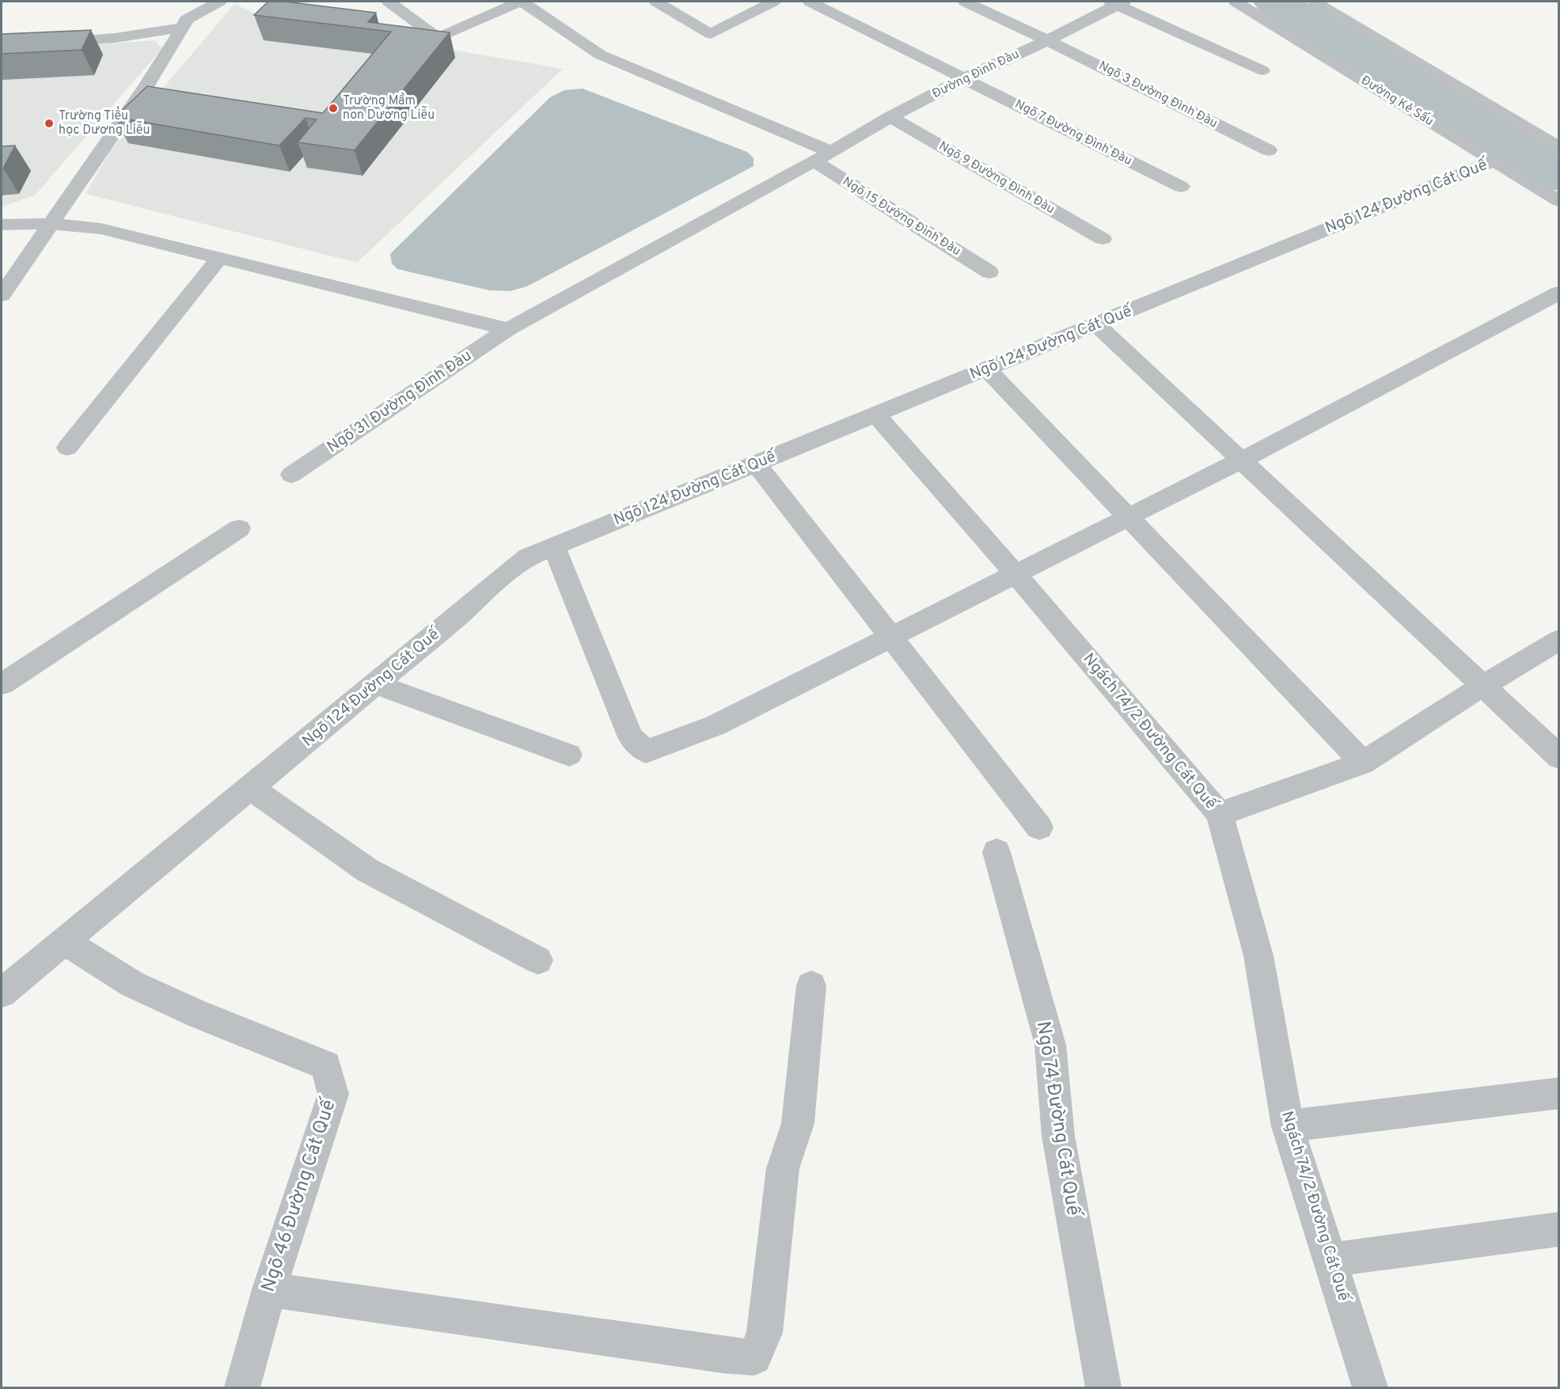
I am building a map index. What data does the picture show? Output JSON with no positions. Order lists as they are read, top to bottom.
{
  "streets": {
    "street": [
      "Đường Đình Đàu",
      "Ngõ 3 Đường Đình Đàu",
      "Đường Kẻ Sấu",
      "Ngõ 7 Đường Đình Đàu",
      "Ngõ 9 Đường Đình Đàu",
      "Ngõ 124 Đường Cát Quế",
      "Ngõ 15 Đường Đình Đàu",
      "Ngõ 31 Đường Đình Đàu",
      "Ngách 74/2 Đường Cát Quế",
      "Ngõ 74 Đường Cát Quế",
      "Ngõ 46 Đường Cát Quế"
    ]
  },
  "crossings": [
    ["Đường Đình Đàu", "Ngõ 3 Đường Đình Đàu"],
    ["Đường Đình Đàu", "Ngõ 7 Đường Đình Đàu"],
    ["Đường Đình Đàu", "Ngõ 9 Đường Đình Đàu"],
    ["Đường Đình Đàu", "Ngõ 15 Đường Đình Đàu"],
    ["Đường Đình Đàu", "Ngõ 31 Đường Đình Đàu"],
    ["Đường Kẻ Sấu", "Ngõ 124 Đường Cát Quế"],
    ["Ngõ 124 Đường Cát Quế", "Ngách 74/2 Đường Cát Quế"],
    ["Ngõ 124 Đường Cát Quế", "Ngõ 46 Đường Cát Quế"],
    ["Ngõ 15 Đường Đình Đàu", "Ngõ 31 Đường Đình Đàu"]
  ],
  "places": ["Trường Mầm non Dương Liễu", "Trường Tiểu học Dương Liễu"]
}
